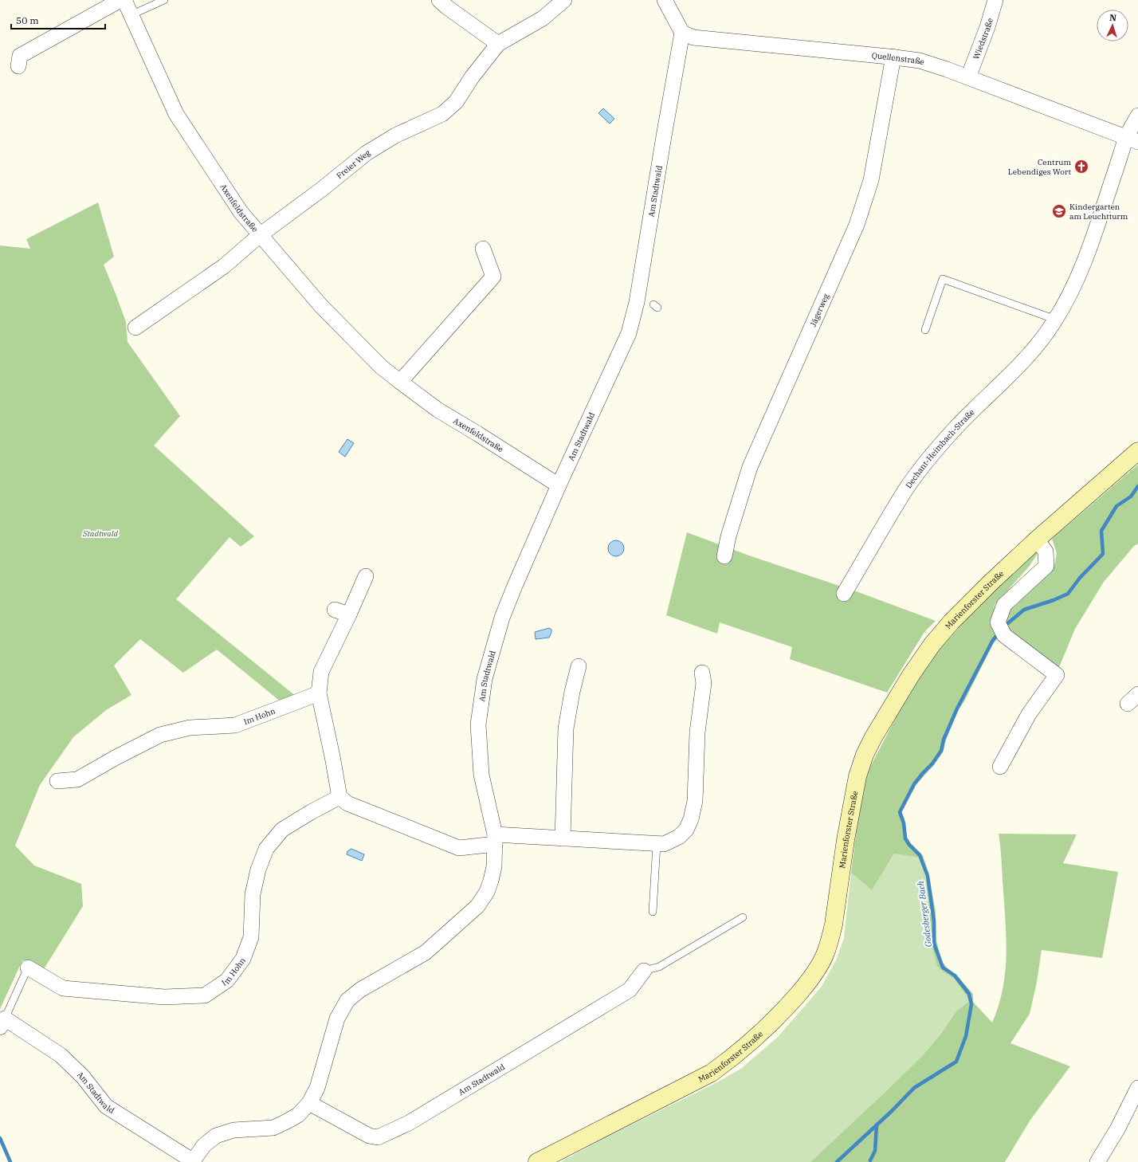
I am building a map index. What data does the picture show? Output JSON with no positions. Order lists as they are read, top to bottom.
{
  "streets": {
    "main road": ["Marienforster Straße"],
    "street": [
      "Wiedstraße",
      "Quellenstraße",
      "Freier Weg",
      "Am Stadtwald",
      "Axenfeldstraße",
      "Jägerweg",
      "Dechant-Heimbach-Straße",
      "Im Hohn"
    ]
  },
  "crossings": [
    ["Wiedstraße", "Quellenstraße"],
    ["Quellenstraße", "Am Stadtwald"],
    ["Quellenstraße", "Jägerweg"],
    ["Quellenstraße", "Dechant-Heimbach-Straße"],
    ["Freier Weg", "Axenfeldstraße"],
    ["Am Stadtwald", "Axenfeldstraße"]
  ],
  "water": ["Godesberger Bach"],
  "parks": ["Stadtwald"],
  "places": {
    "church": ["Centrum Lebendiges Wort"],
    "school or university": ["Kindergarten am Leuchtturm"]
  },
  "scale_bar": "50 m",
  "north": "top"
}
